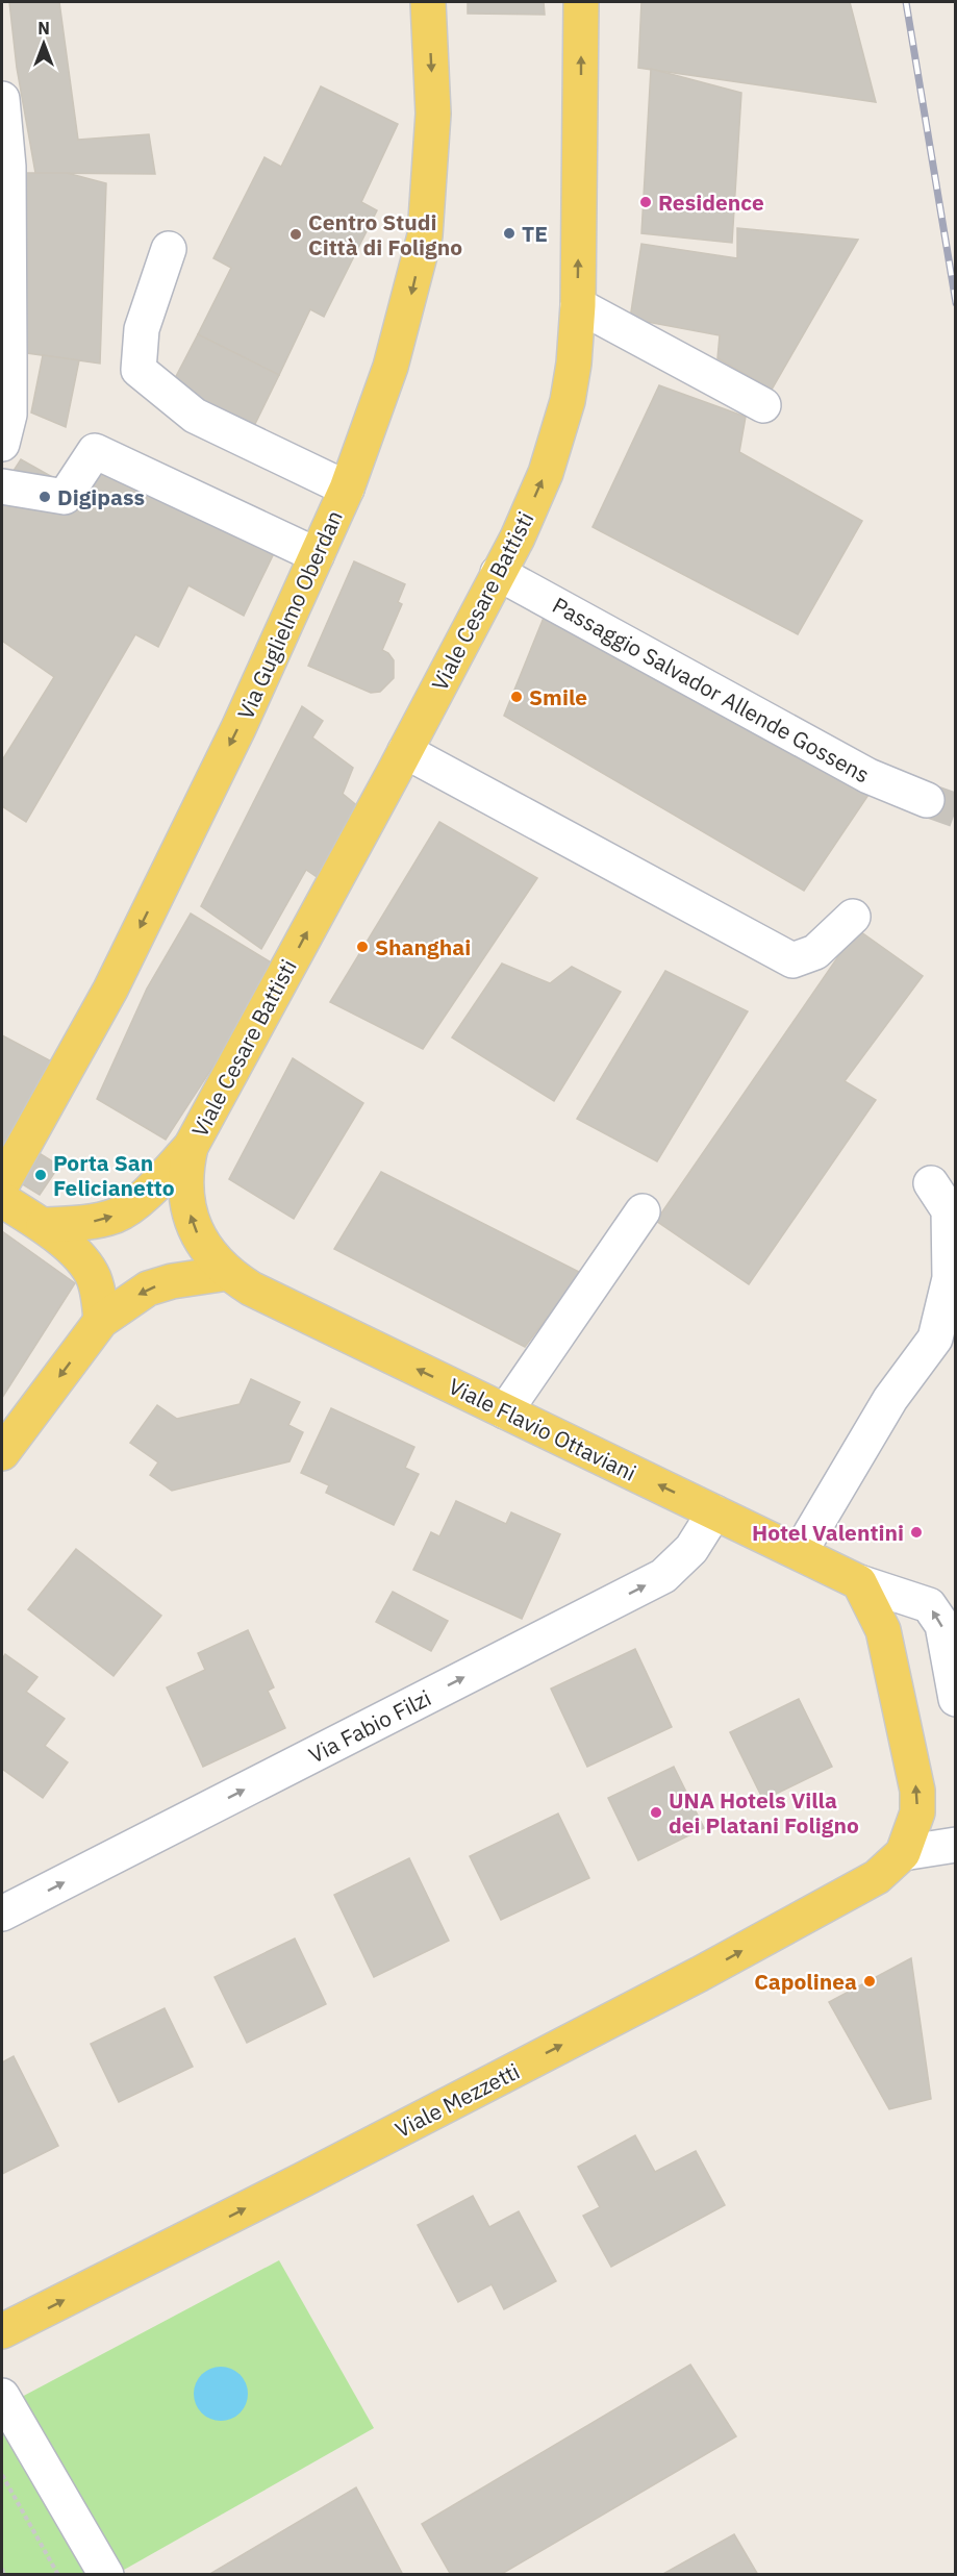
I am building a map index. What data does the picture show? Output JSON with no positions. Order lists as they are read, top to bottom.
{
  "streets": {
    "main road": [
      "Viale Cesare Battisti",
      "Via Guglielmo Oberdan",
      "Viale Flavio Ottaviani",
      "Viale Mezzetti"
    ],
    "street": ["Passaggio Salvador Allende Gossens", "Via Fabio Filzi"]
  },
  "crossings": [
    ["Viale Cesare Battisti", "Passaggio Salvador Allende Gossens"],
    ["Viale Cesare Battisti", "Viale Flavio Ottaviani"],
    ["Viale Flavio Ottaviani", "Via Fabio Filzi"]
  ],
  "one_way": [
    "Viale Cesare Battisti",
    "Via Guglielmo Oberdan",
    "Viale Flavio Ottaviani",
    "Via Fabio Filzi",
    "Viale Mezzetti"
  ],
  "places": [
    "Residence",
    "TE",
    "Centro Studi Città di Foligno",
    "Digipass",
    "Smile",
    "Shanghai",
    "Porta San Felicianetto",
    "Hotel Valentini",
    "UNA Hotels Villa dei Platani Foligno",
    "Capolinea"
  ],
  "north": "top"
}
